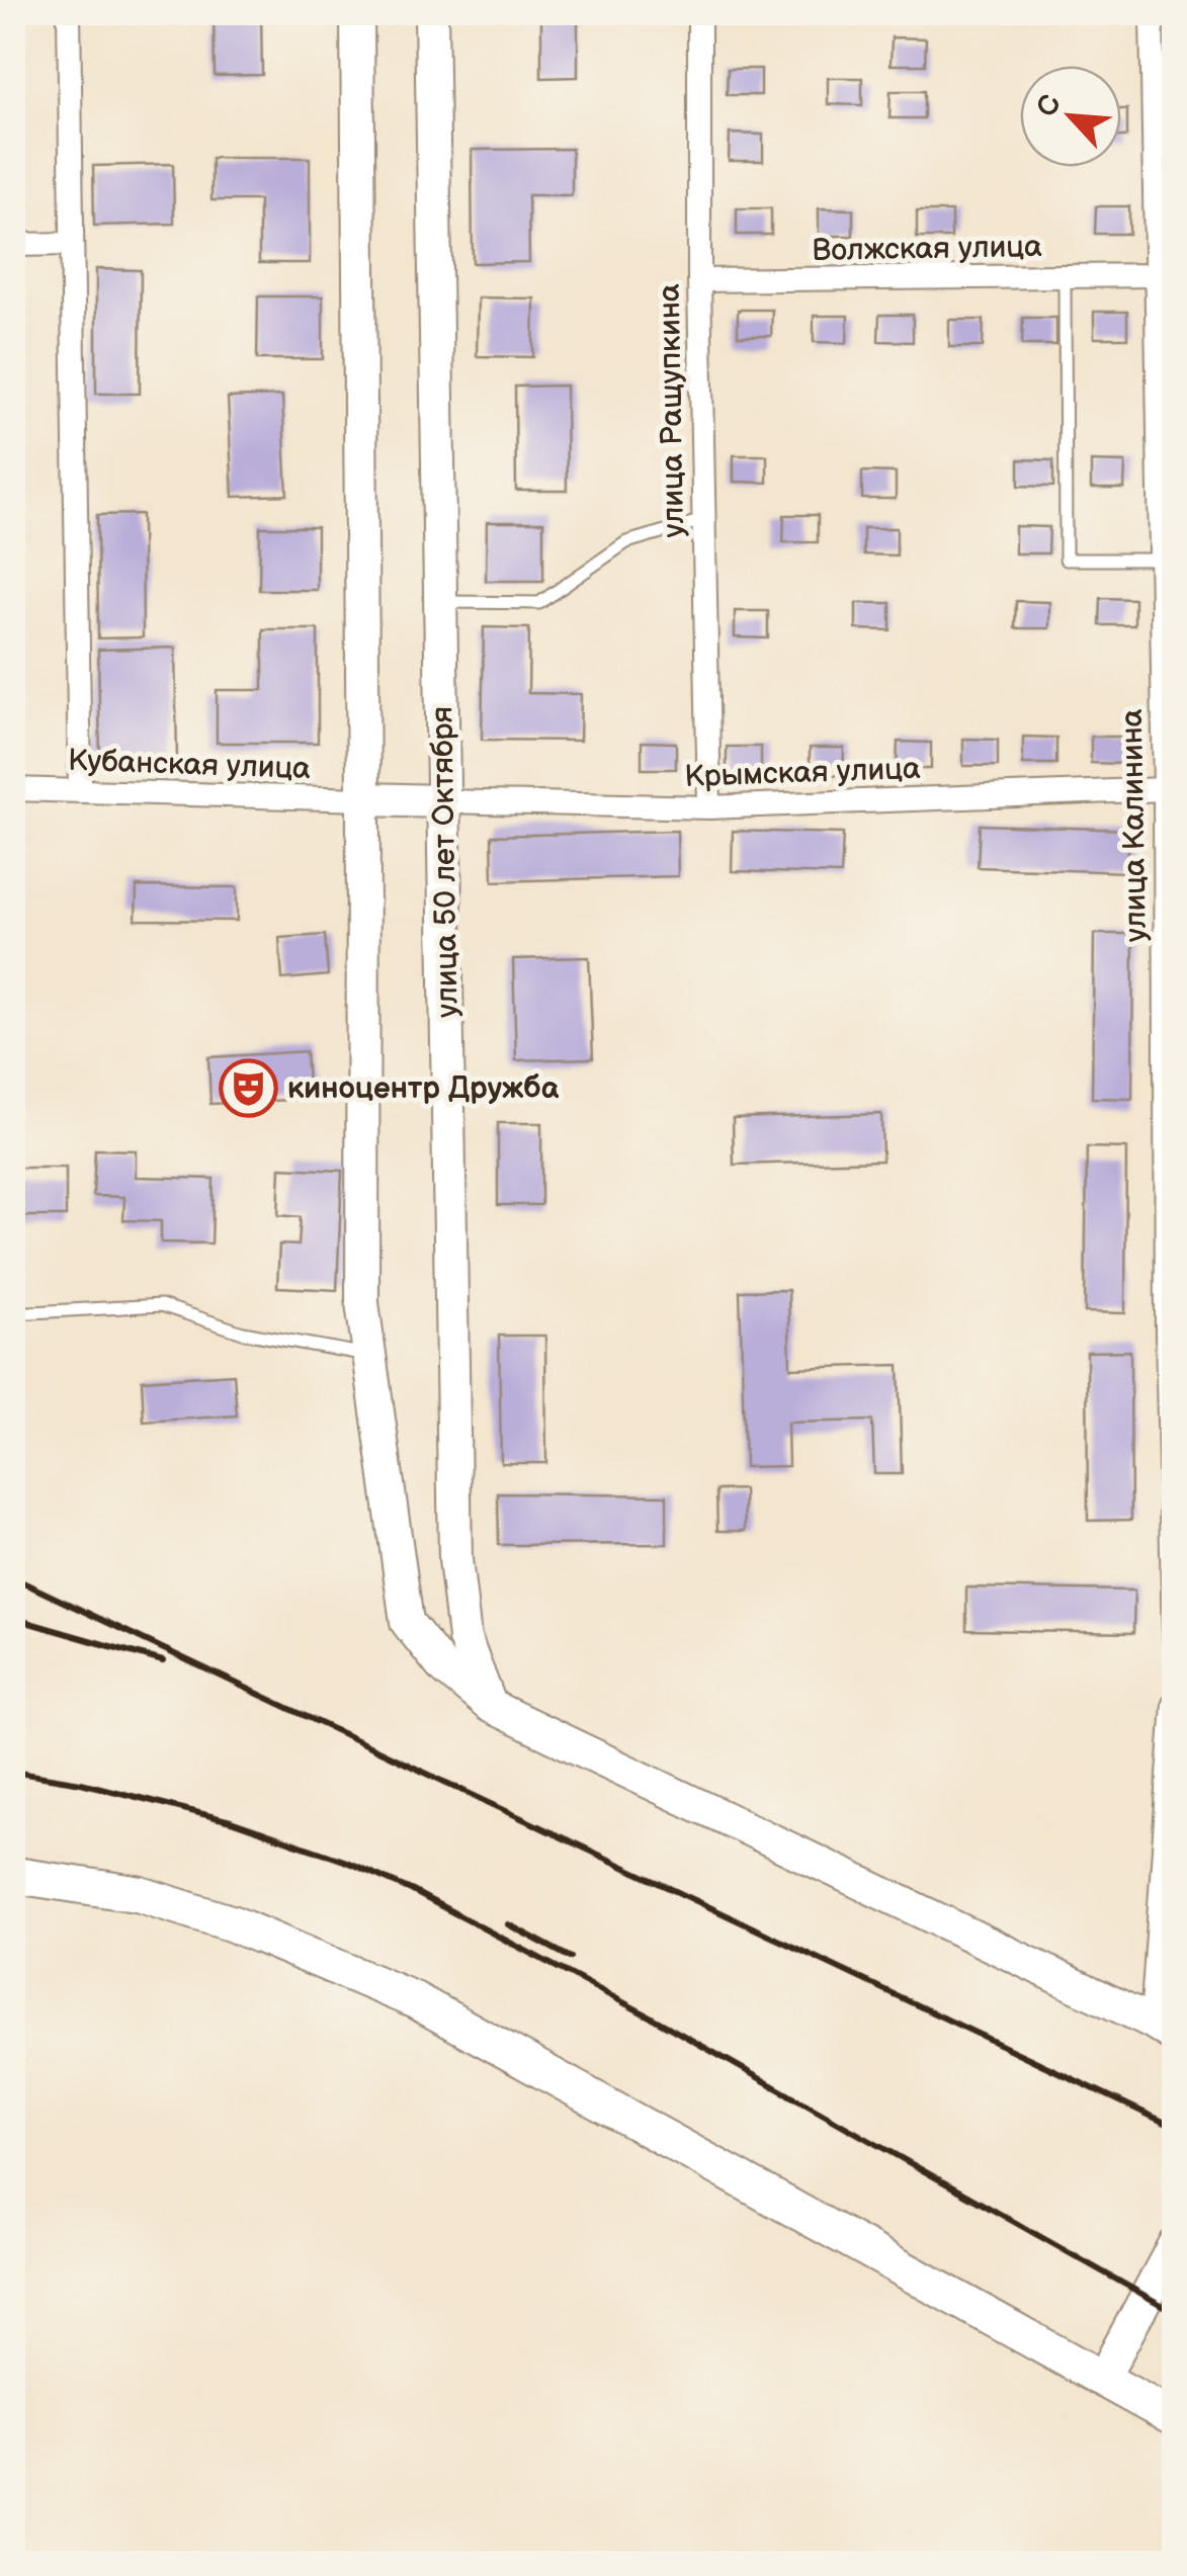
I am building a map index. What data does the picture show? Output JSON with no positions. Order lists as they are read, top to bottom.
{
  "streets": {
    "street": [
      "Волжская улица",
      "улица Ращупкина",
      "Кубанская улица",
      "Крымская улица",
      "улица Калинина",
      "улица 50 лет Октября"
    ]
  },
  "crossings": [
    ["Волжская улица", "улица Ращупкина"],
    ["Волжская улица", "улица Калинина"],
    ["улица Ращупкина", "Крымская улица"],
    ["Крымская улица", "улица Калинина"],
    ["Крымская улица", "улица 50 лет Октября"]
  ],
  "places": {
    "theatre": ["киноцентр Дружба"]
  },
  "north": "top left"
}
